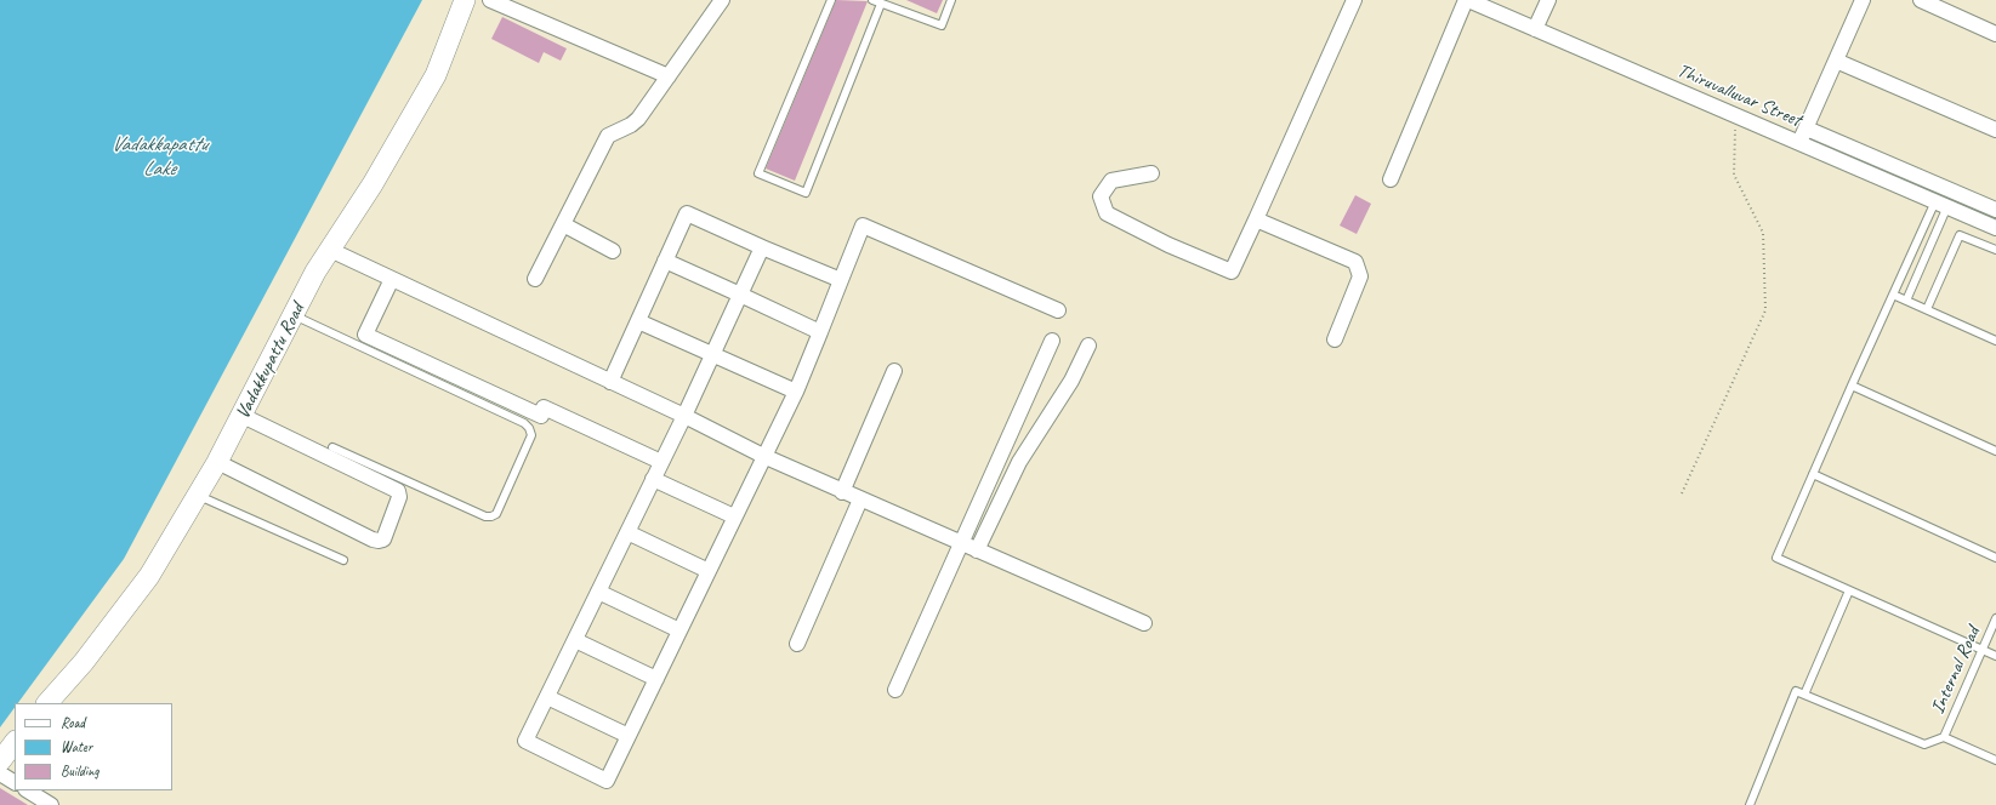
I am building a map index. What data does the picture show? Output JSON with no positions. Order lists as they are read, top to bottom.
{
  "streets": {
    "street": ["Thiruvalluvar Street", "Vadakkupattu Road"],
    "lane": ["Internal Road"]
  },
  "water": ["Vadakkapattu Lake"],
  "legend": ["Road", "Water", "Building"]
}
